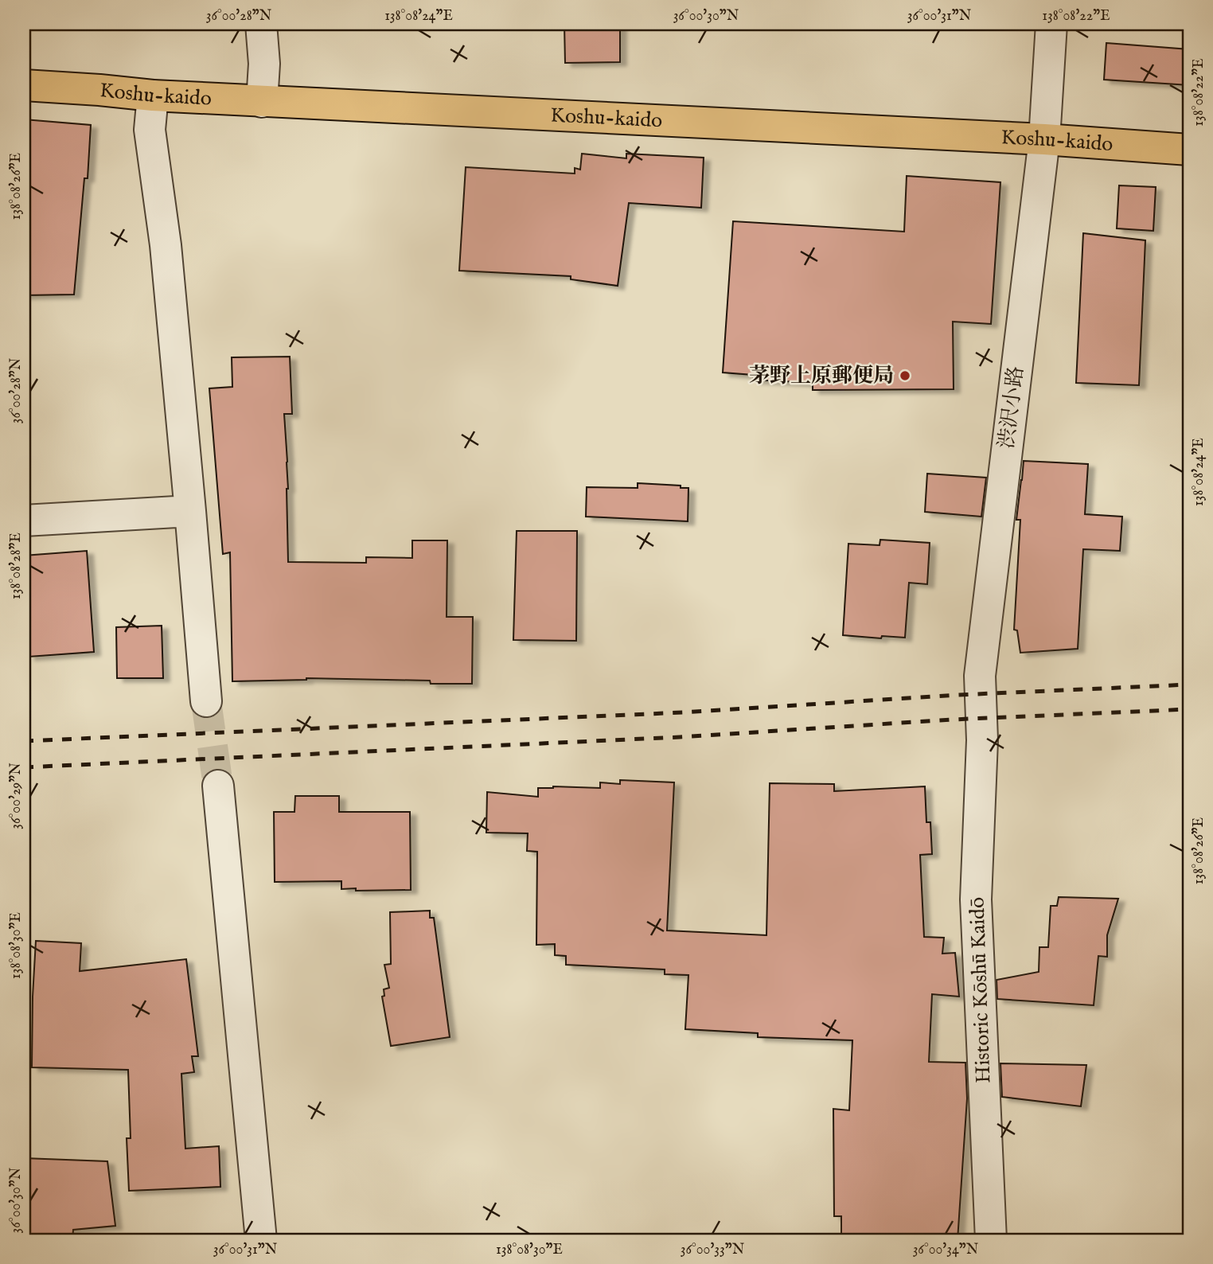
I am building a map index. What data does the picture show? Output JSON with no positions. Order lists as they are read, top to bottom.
{
  "streets": {
    "highway": ["Koshu-kaido"],
    "street": ["渋沢小路", "Historic Kōshū Kaidō"]
  },
  "crossings": [
    ["Koshu-kaido", "渋沢小路"],
    ["渋沢小路", "Historic Kōshū Kaidō"]
  ],
  "places": ["茅野上原郵便局"],
  "coordinates": [
    "36°00'28\"N",
    "138°08'24\"E",
    "36°00'30\"N",
    "36°00'31\"N",
    "138°08'22\"E",
    "138°08'26\"E",
    "138°08'28\"E",
    "36°00'29\"N",
    "138°08'30\"E",
    "36°00'33\"N",
    "36°00'34\"N"
  ]
}
